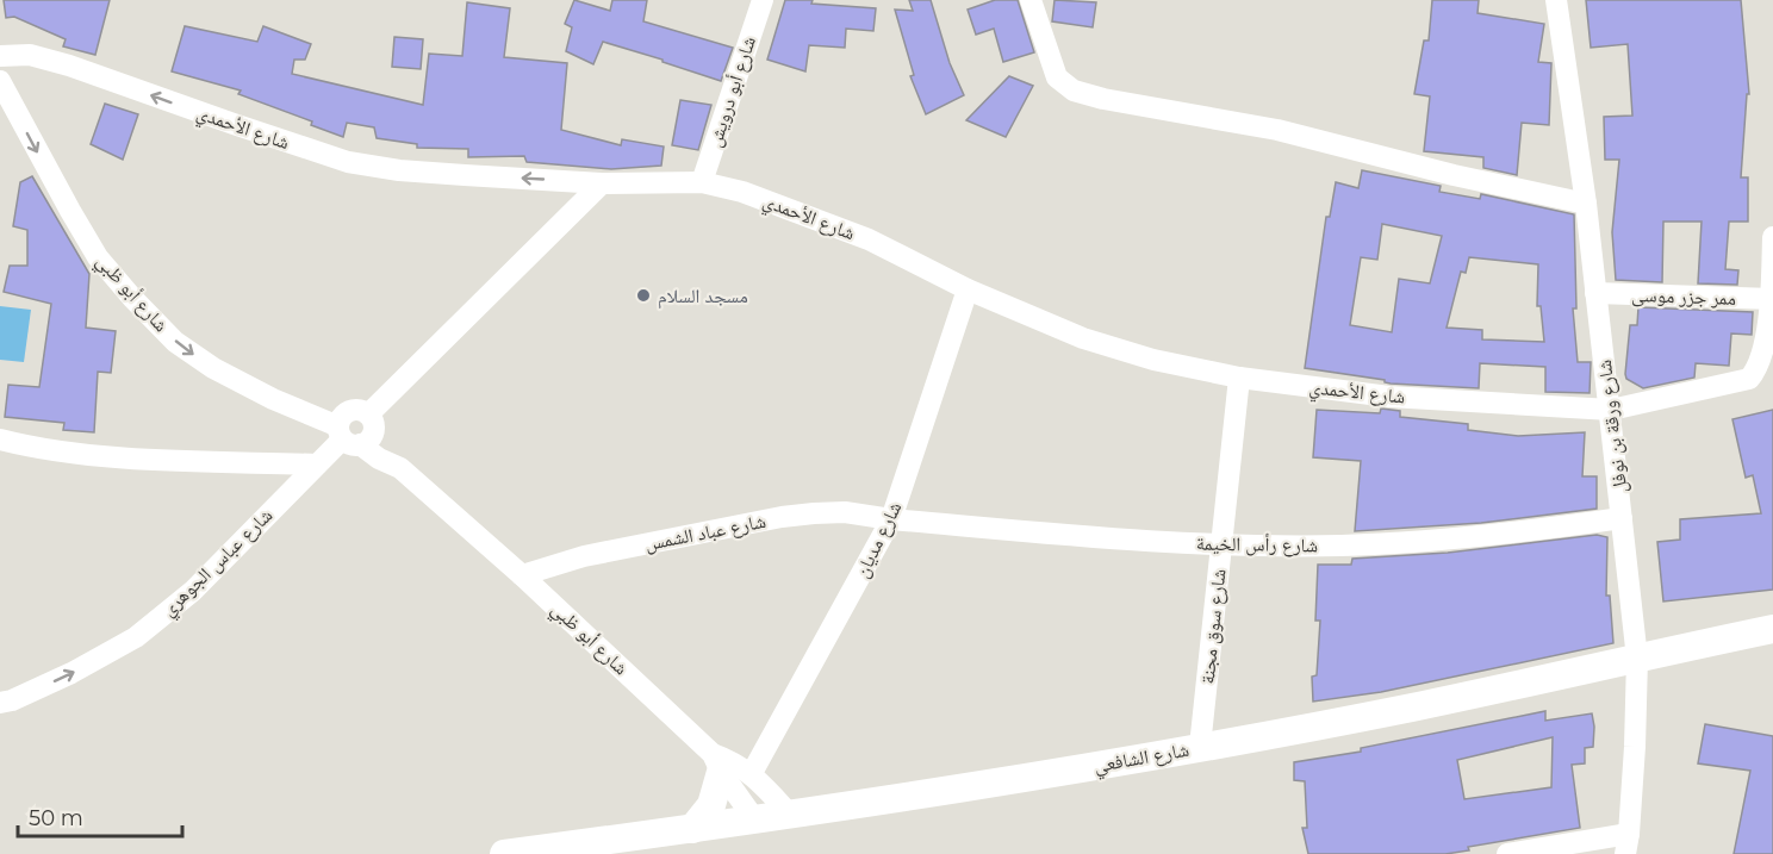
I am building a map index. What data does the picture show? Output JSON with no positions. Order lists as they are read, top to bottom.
{
  "streets": {
    "street": [
      "شارع أبو درويش",
      "شارع الأحمدي",
      "شارع أبو ظبي",
      "ممر جزر موسى",
      "شارع ورقة بن نوفل",
      "شارع عباد الشمس",
      "شارع مديان",
      "شارع رأس الخيمة",
      "شارع عباس الجوهري",
      "شارع سوق مجنة",
      "شارع الشافعي"
    ]
  },
  "crossings": [
    ["شارع أبو درويش", "شارع الأحمدي"],
    ["شارع الأحمدي", "ممر جزر موسى"],
    ["شارع الأحمدي", "شارع ورقة بن نوفل"],
    ["شارع الأحمدي", "شارع مديان"],
    ["شارع الأحمدي", "شارع عباس الجوهري"],
    ["شارع الأحمدي", "شارع سوق مجنة"],
    ["شارع أبو ظبي", "شارع عباد الشمس"],
    ["شارع أبو ظبي", "شارع مديان"],
    ["شارع أبو ظبي", "شارع عباس الجوهري"],
    ["شارع أبو ظبي", "شارع الشافعي"],
    ["ممر جزر موسى", "شارع ورقة بن نوفل"],
    ["شارع ورقة بن نوفل", "شارع رأس الخيمة"],
    ["شارع ورقة بن نوفل", "شارع الشافعي"],
    ["شارع عباد الشمس", "شارع مديان"],
    ["شارع عباد الشمس", "شارع رأس الخيمة"],
    ["شارع مديان", "شارع رأس الخيمة"],
    ["شارع رأس الخيمة", "شارع سوق مجنة"],
    ["شارع سوق مجنة", "شارع الشافعي"]
  ],
  "one_way": ["شارع أبو ظبي", "شارع عباس الجوهري"],
  "places": ["مسجد السلام"],
  "scale_bar": "50 m"
}
